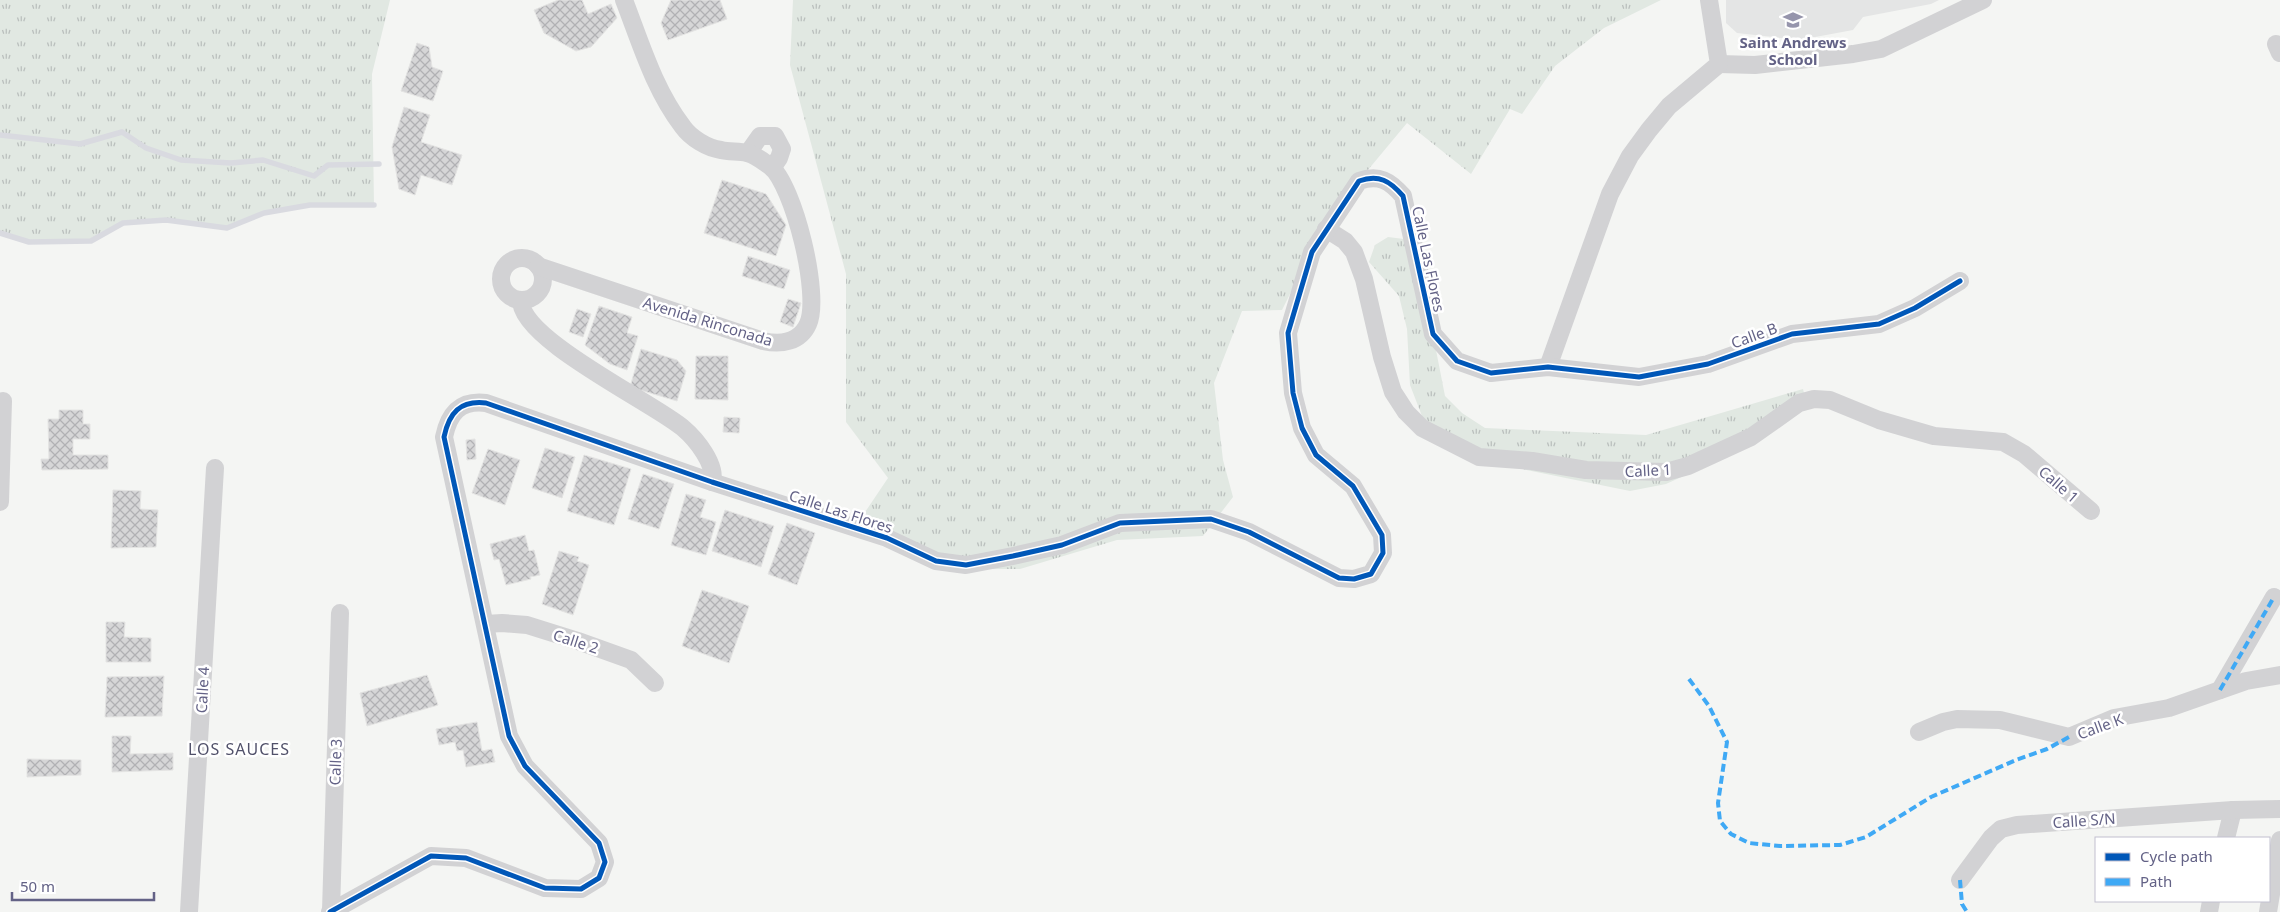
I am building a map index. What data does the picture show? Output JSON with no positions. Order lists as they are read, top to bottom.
{
  "streets": {
    "street": [
      "Calle Las Flores",
      "Avenida Rinconada",
      "Calle B",
      "Calle 1",
      "Calle 2",
      "Calle 4",
      "Calle K",
      "Calle 3",
      "Calle S/N"
    ]
  },
  "crossings": [
    ["Calle Las Flores", "Avenida Rinconada"],
    ["Calle Las Flores", "Calle B"],
    ["Calle Las Flores", "Calle 1"],
    ["Calle Las Flores", "Calle 2"],
    ["Calle Las Flores", "Calle 3"]
  ],
  "districts": ["LOS SAUCES"],
  "places": {
    "school or university": ["Saint Andrews School"]
  },
  "legend": ["Cycle path", "Path"],
  "scale_bar": "50 m"
}
